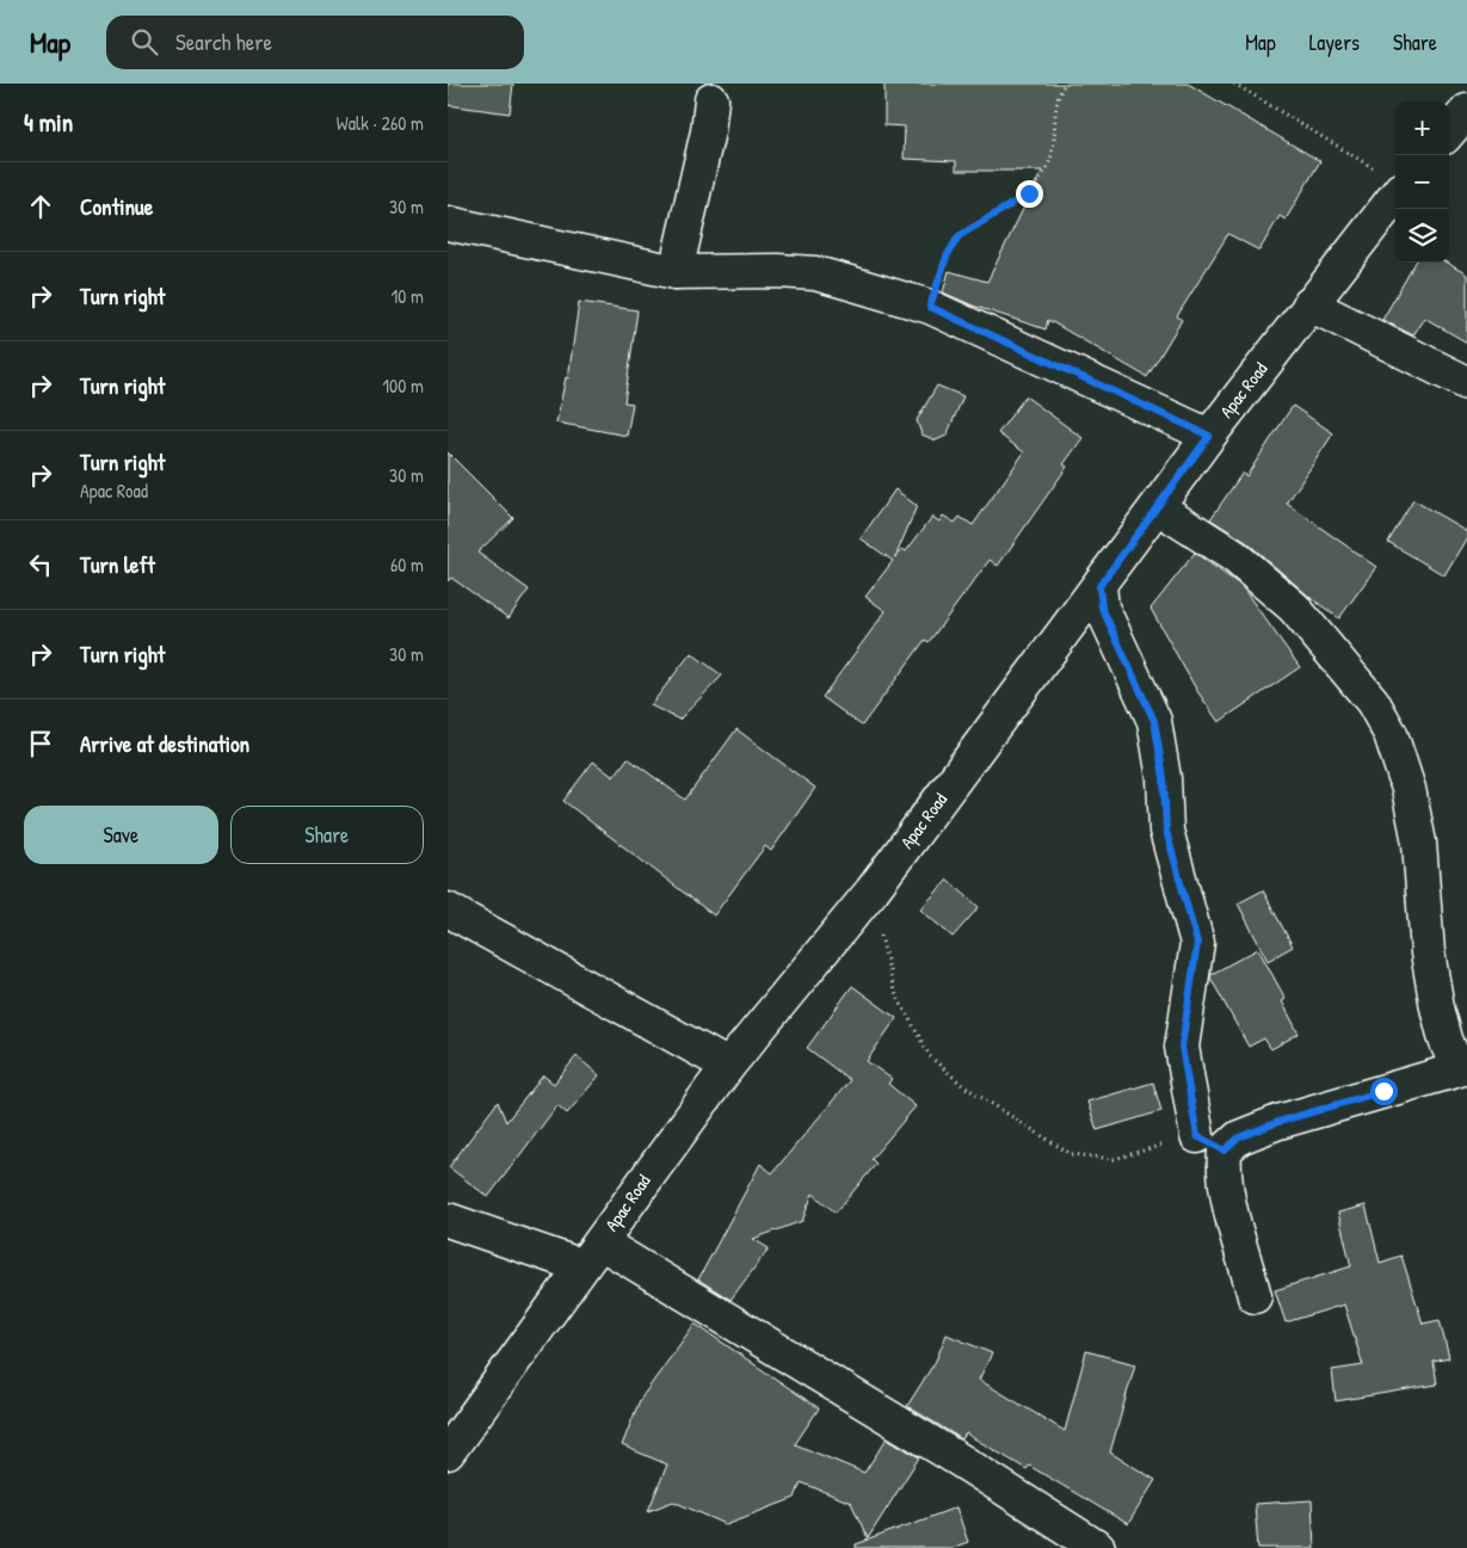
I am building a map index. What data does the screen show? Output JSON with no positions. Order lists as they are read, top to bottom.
{
  "streets": {
    "street": ["Apac Road"]
  },
  "page": {
    "header": "Map",
    "search": "Search here",
    "nav": ["Map", "Layers", "Share"],
    "heading": ["4 min", "Walk · 260 m"],
    "map_buttons": ["+", "−"],
    "list": [
      ["Continue", "30 m"],
      ["Turn right", "10 m"],
      ["Turn right", "100 m"],
      ["Turn right", "Apac Road", "30 m"],
      ["Turn left", "60 m"],
      ["Turn right", "30 m"],
      "Arrive at destination"
    ],
    "buttons": ["Save", "Share"]
  }
}
